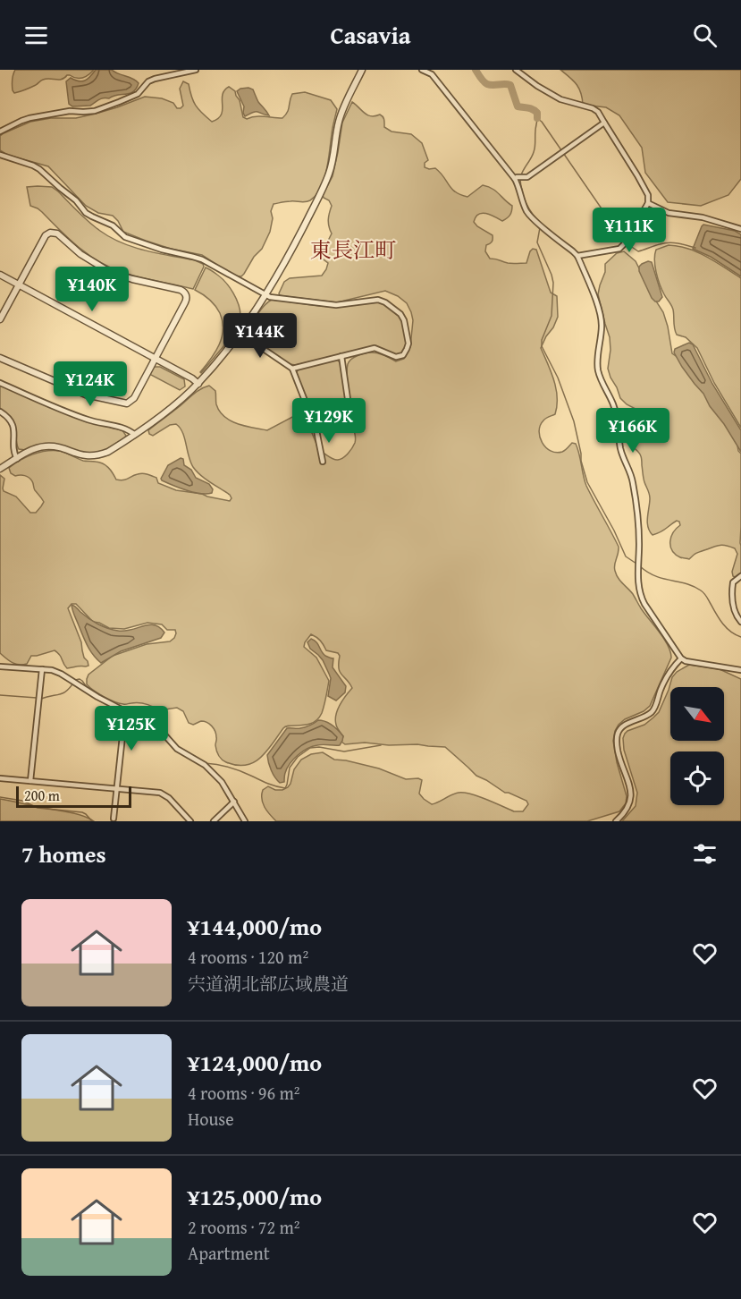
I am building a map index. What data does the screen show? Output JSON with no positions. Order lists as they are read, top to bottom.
{
  "districts": ["東長江町"],
  "scale_bar": "200 m",
  "north": "bottom right",
  "page": {
    "header": "Casavia",
    "price": [
      "¥111K",
      "¥140K",
      "¥144K",
      "¥124K",
      "¥129K",
      "¥166K",
      "¥125K"
    ],
    "scale": "200 m",
    "heading": "7 homes",
    "list": [
      {
        "name": "¥144,000/mo",
        "note": "4 rooms · 120 m² · 宍道湖北部広域農道"
      },
      {
        "name": "¥124,000/mo",
        "note": "4 rooms · 96 m² · House"
      },
      {
        "name": "¥125,000/mo",
        "note": "2 rooms · 72 m² · Apartment"
      }
    ]
  }
}
